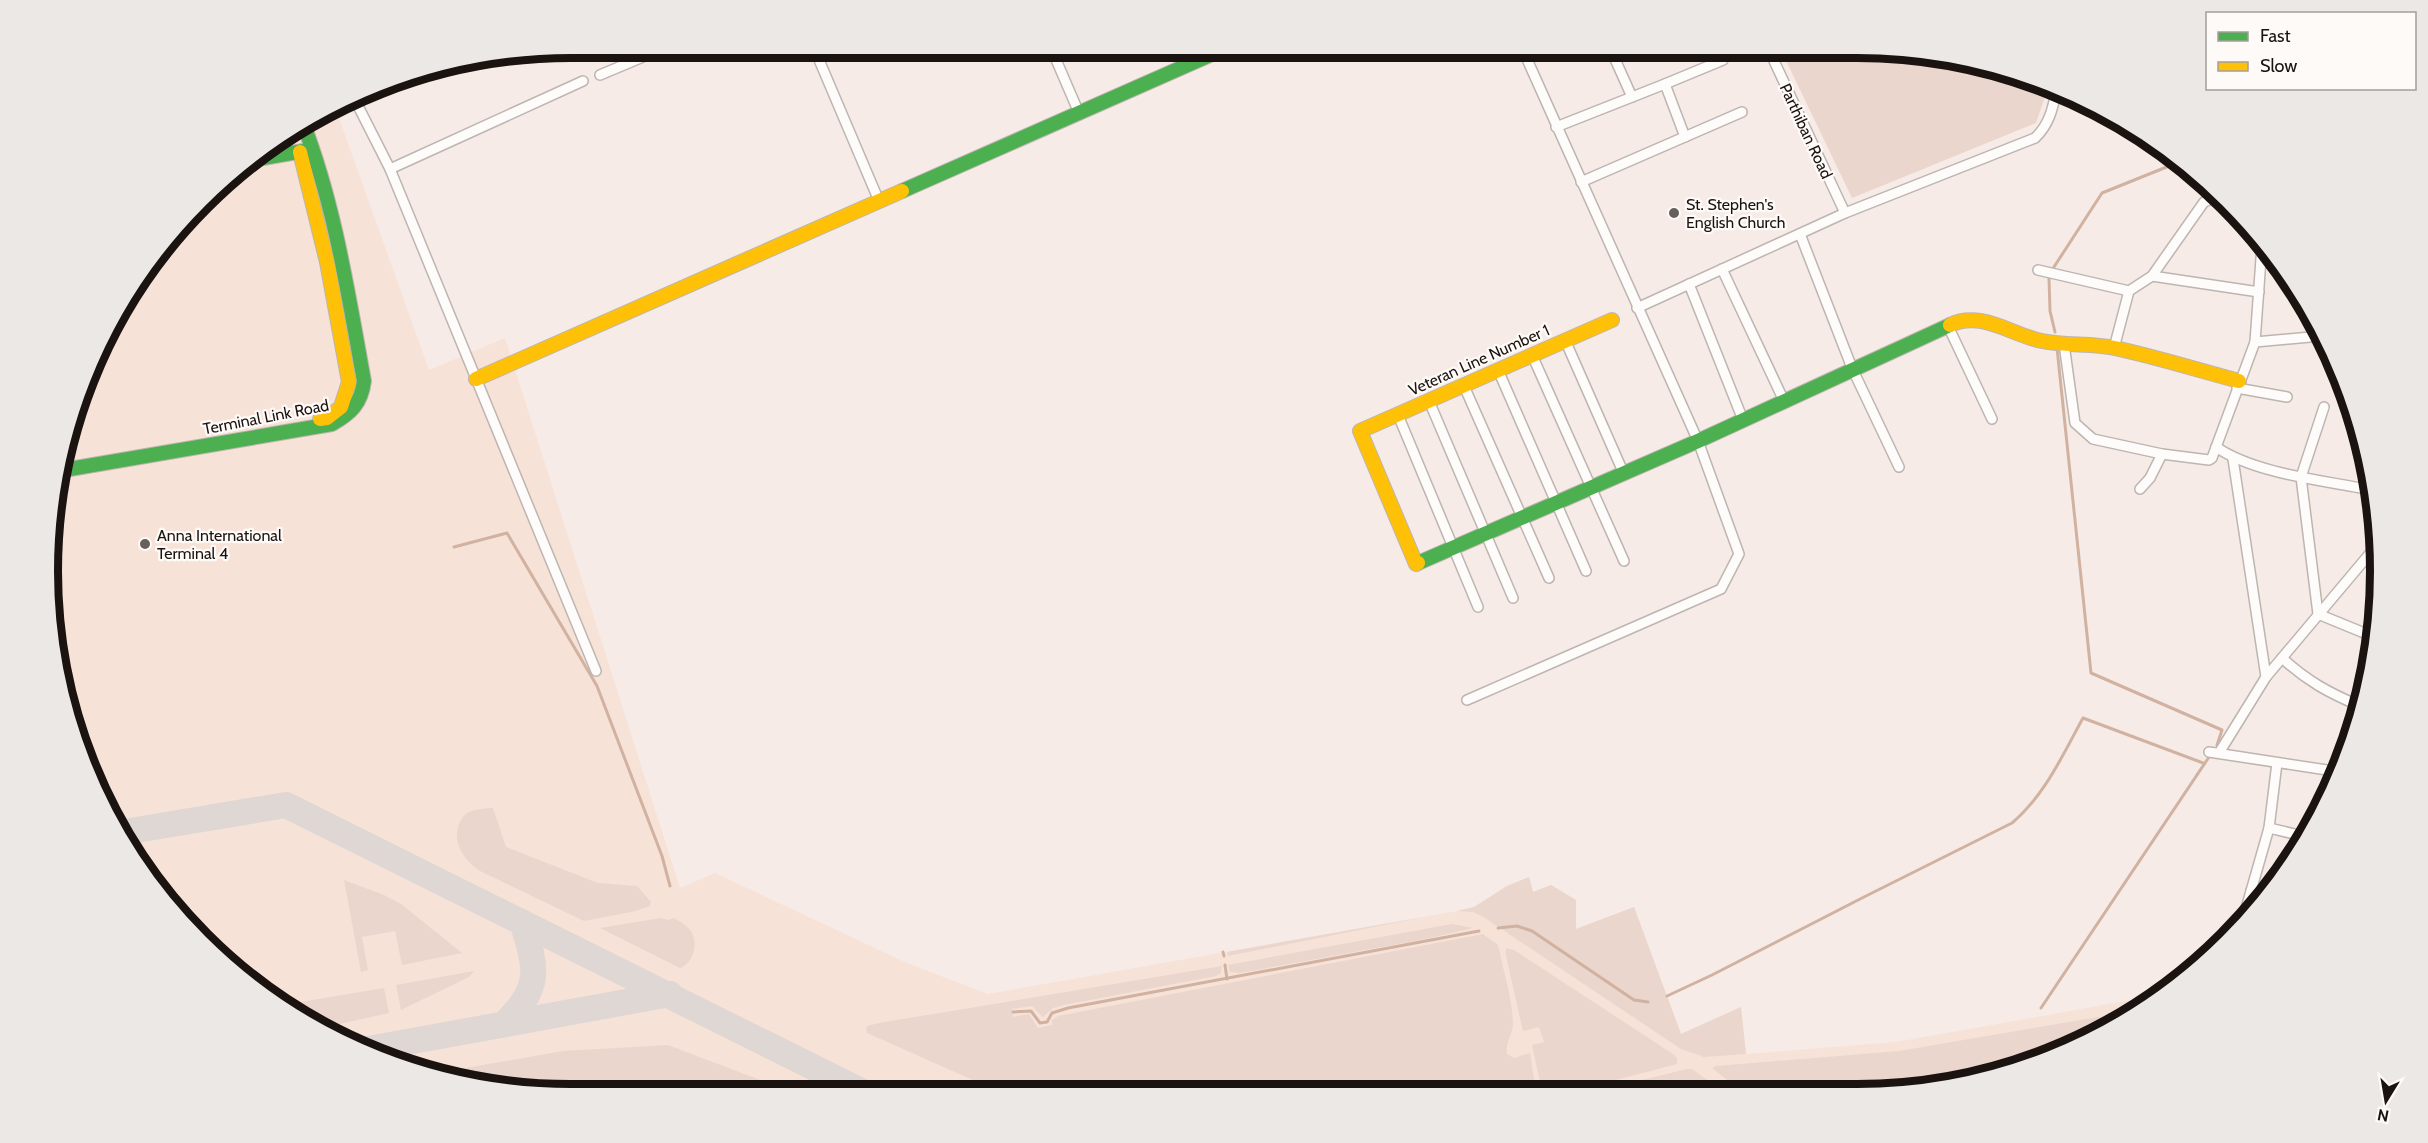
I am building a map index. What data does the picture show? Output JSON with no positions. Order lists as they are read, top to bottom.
{
  "streets": {
    "street": ["Parthiban Road", "Veteran Line Number 1", "Terminal Link Road"]
  },
  "places": ["St. Stephen's English Church", "Anna International Terminal 4"],
  "legend": ["Fast", "Slow"],
  "north": "bottom"
}
